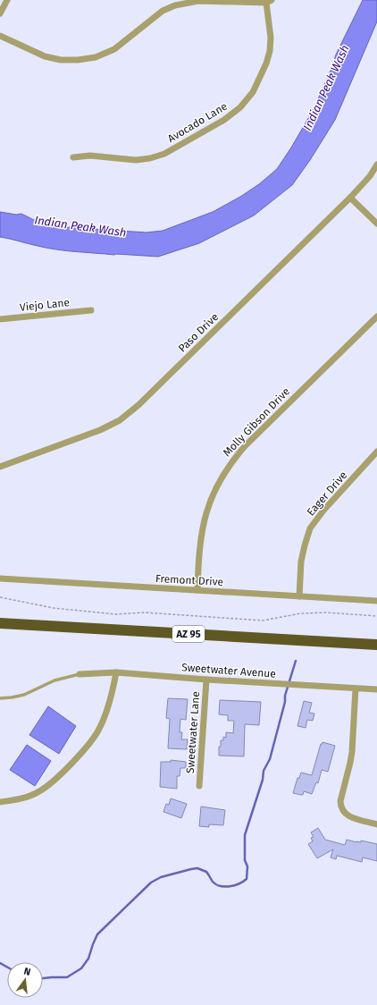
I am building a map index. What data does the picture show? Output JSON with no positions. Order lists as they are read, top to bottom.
{
  "streets": {
    "highway": ["AZ 95"],
    "street": [
      "Avocado Lane",
      "Viejo Lane",
      "Paso Drive",
      "Molly Gibson Drive",
      "Eager Drive",
      "Fremont Drive",
      "Sweetwater Avenue",
      "Sweetwater Lane"
    ]
  },
  "crossings": [
    ["Molly Gibson Drive", "Fremont Drive"],
    ["Eager Drive", "Fremont Drive"],
    ["Sweetwater Avenue", "Sweetwater Lane"]
  ],
  "water": ["Indian Peak Wash"],
  "north": "top"
}
